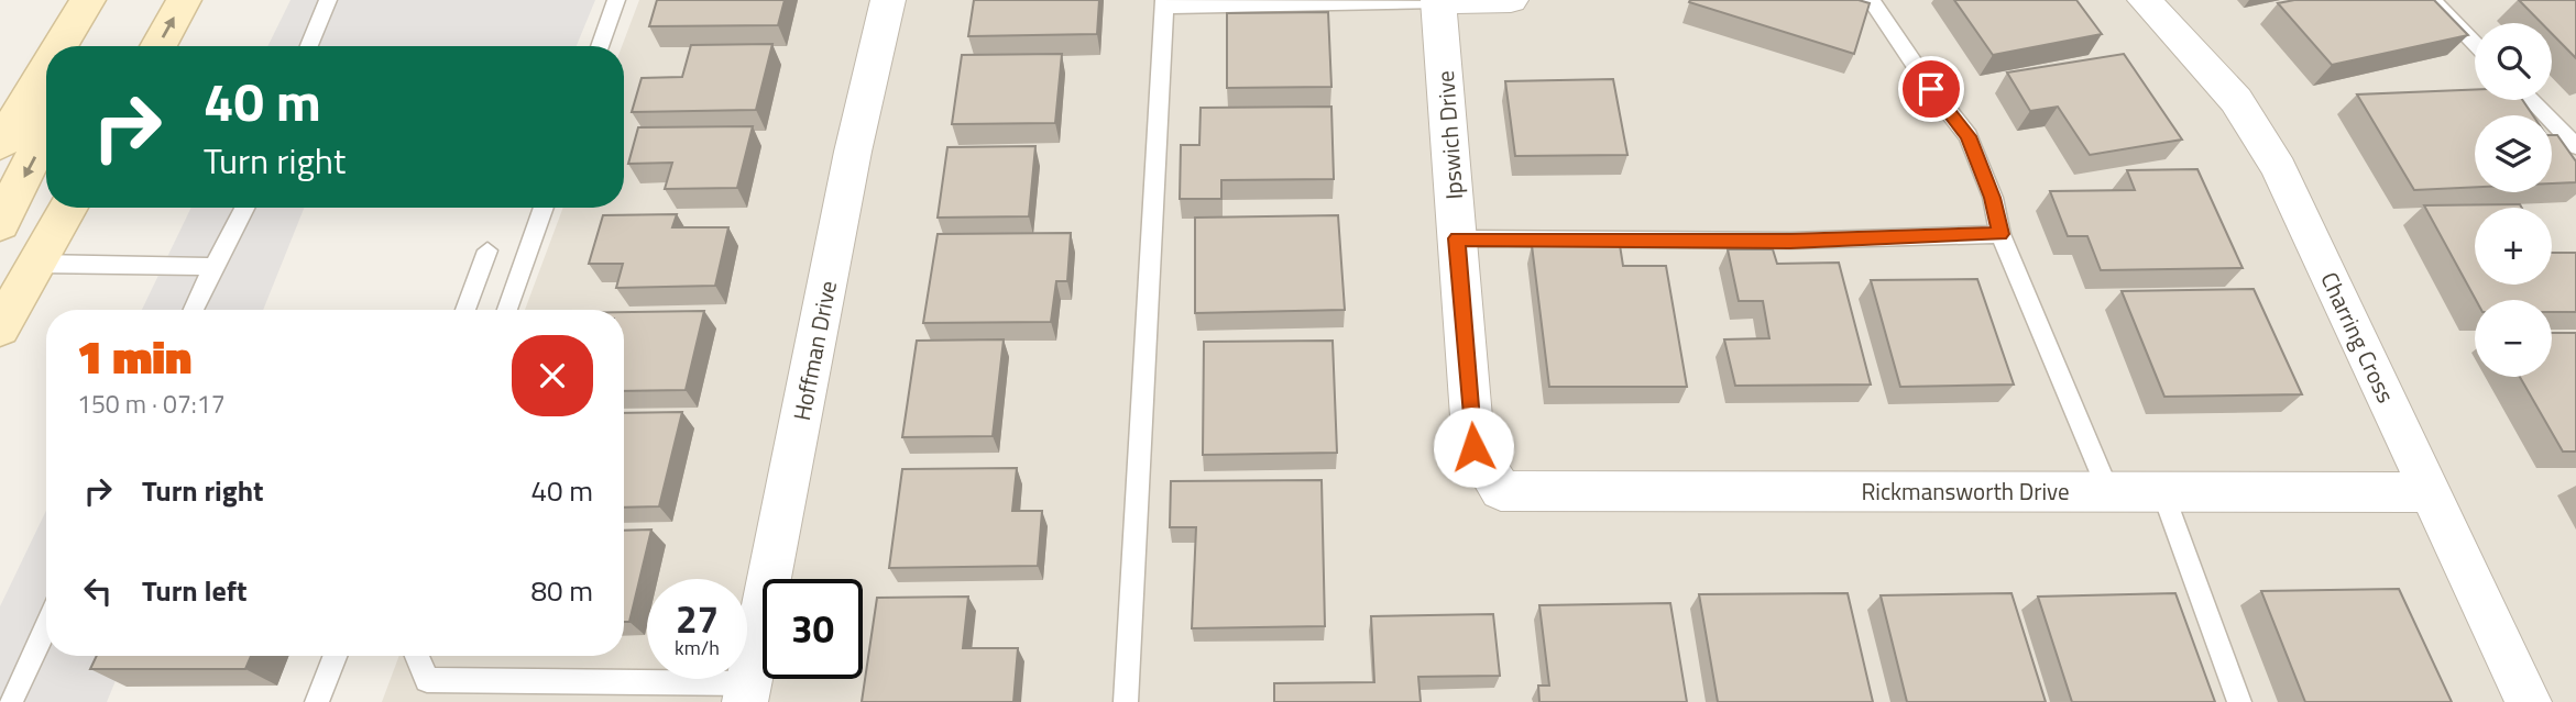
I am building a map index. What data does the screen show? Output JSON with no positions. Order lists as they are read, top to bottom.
{
  "streets": {
    "street": [
      "Ipswich Drive",
      "Charring Cross",
      "Hoffman Drive",
      "Rickmansworth Drive"
    ]
  },
  "crossings": [
    ["Ipswich Drive", "Rickmansworth Drive"],
    ["Charring Cross", "Rickmansworth Drive"]
  ],
  "page": {
    "map_buttons": ["+", "−"],
    "turn": ["40 m", "Turn right"],
    "heading": ["1 min", "150 m · 07:17"],
    "list": [
      {
        "name": "Turn right",
        "value": "40 m"
      },
      {
        "name": "Turn left",
        "value": "80 m"
      }
    ],
    "speed": "27 km/h",
    "limit": "30"
  }
}
